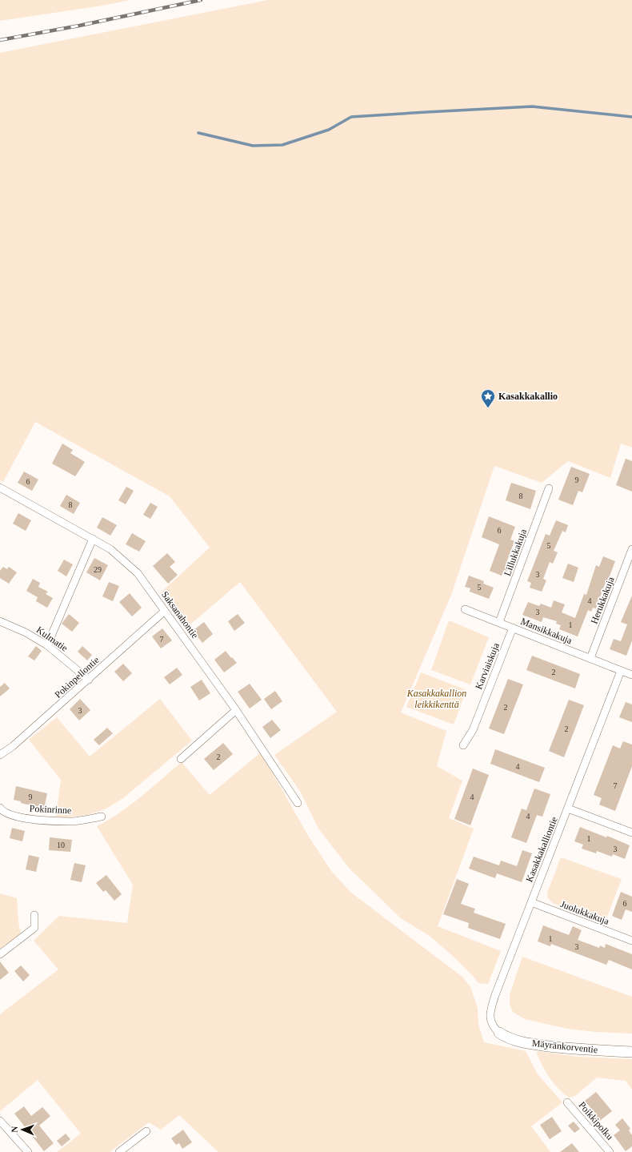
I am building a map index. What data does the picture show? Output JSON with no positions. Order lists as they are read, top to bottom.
{
  "streets": {
    "street": [
      "Lillukkakuja",
      "Herukkakuja",
      "Saksanahontie",
      "Mansikkakuja",
      "Kulmatie",
      "Karviaiskuja",
      "Pokinpellontie",
      "Pokinrinne",
      "Kasakkakalliontie",
      "Juolukkakuja",
      "Mäyränkorventie",
      "Poikkipolku"
    ]
  },
  "crossings": [
    ["Lillukkakuja", "Mansikkakuja"],
    ["Herukkakuja", "Mansikkakuja"],
    ["Saksanahontie", "Pokinpellontie"],
    ["Mansikkakuja", "Karviaiskuja"],
    ["Mansikkakuja", "Kasakkakalliontie"],
    ["Kulmatie", "Pokinpellontie"],
    ["Kasakkakalliontie", "Juolukkakuja"],
    ["Kasakkakalliontie", "Mäyränkorventie"]
  ],
  "parks": ["Kasakkakallion leikkikenttä"],
  "places": {
    "place": ["Kasakkakallio"]
  },
  "house_numbers": [
    "9",
    "6",
    "8",
    "8",
    "6",
    "5",
    "29",
    "3",
    "5",
    "4",
    "3",
    "1",
    "7",
    "2",
    "2",
    "3",
    "2",
    "2",
    "4",
    "7",
    "9",
    "4",
    "4",
    "1",
    "10",
    "3",
    "6",
    "1",
    "3"
  ],
  "north": "left"
}
